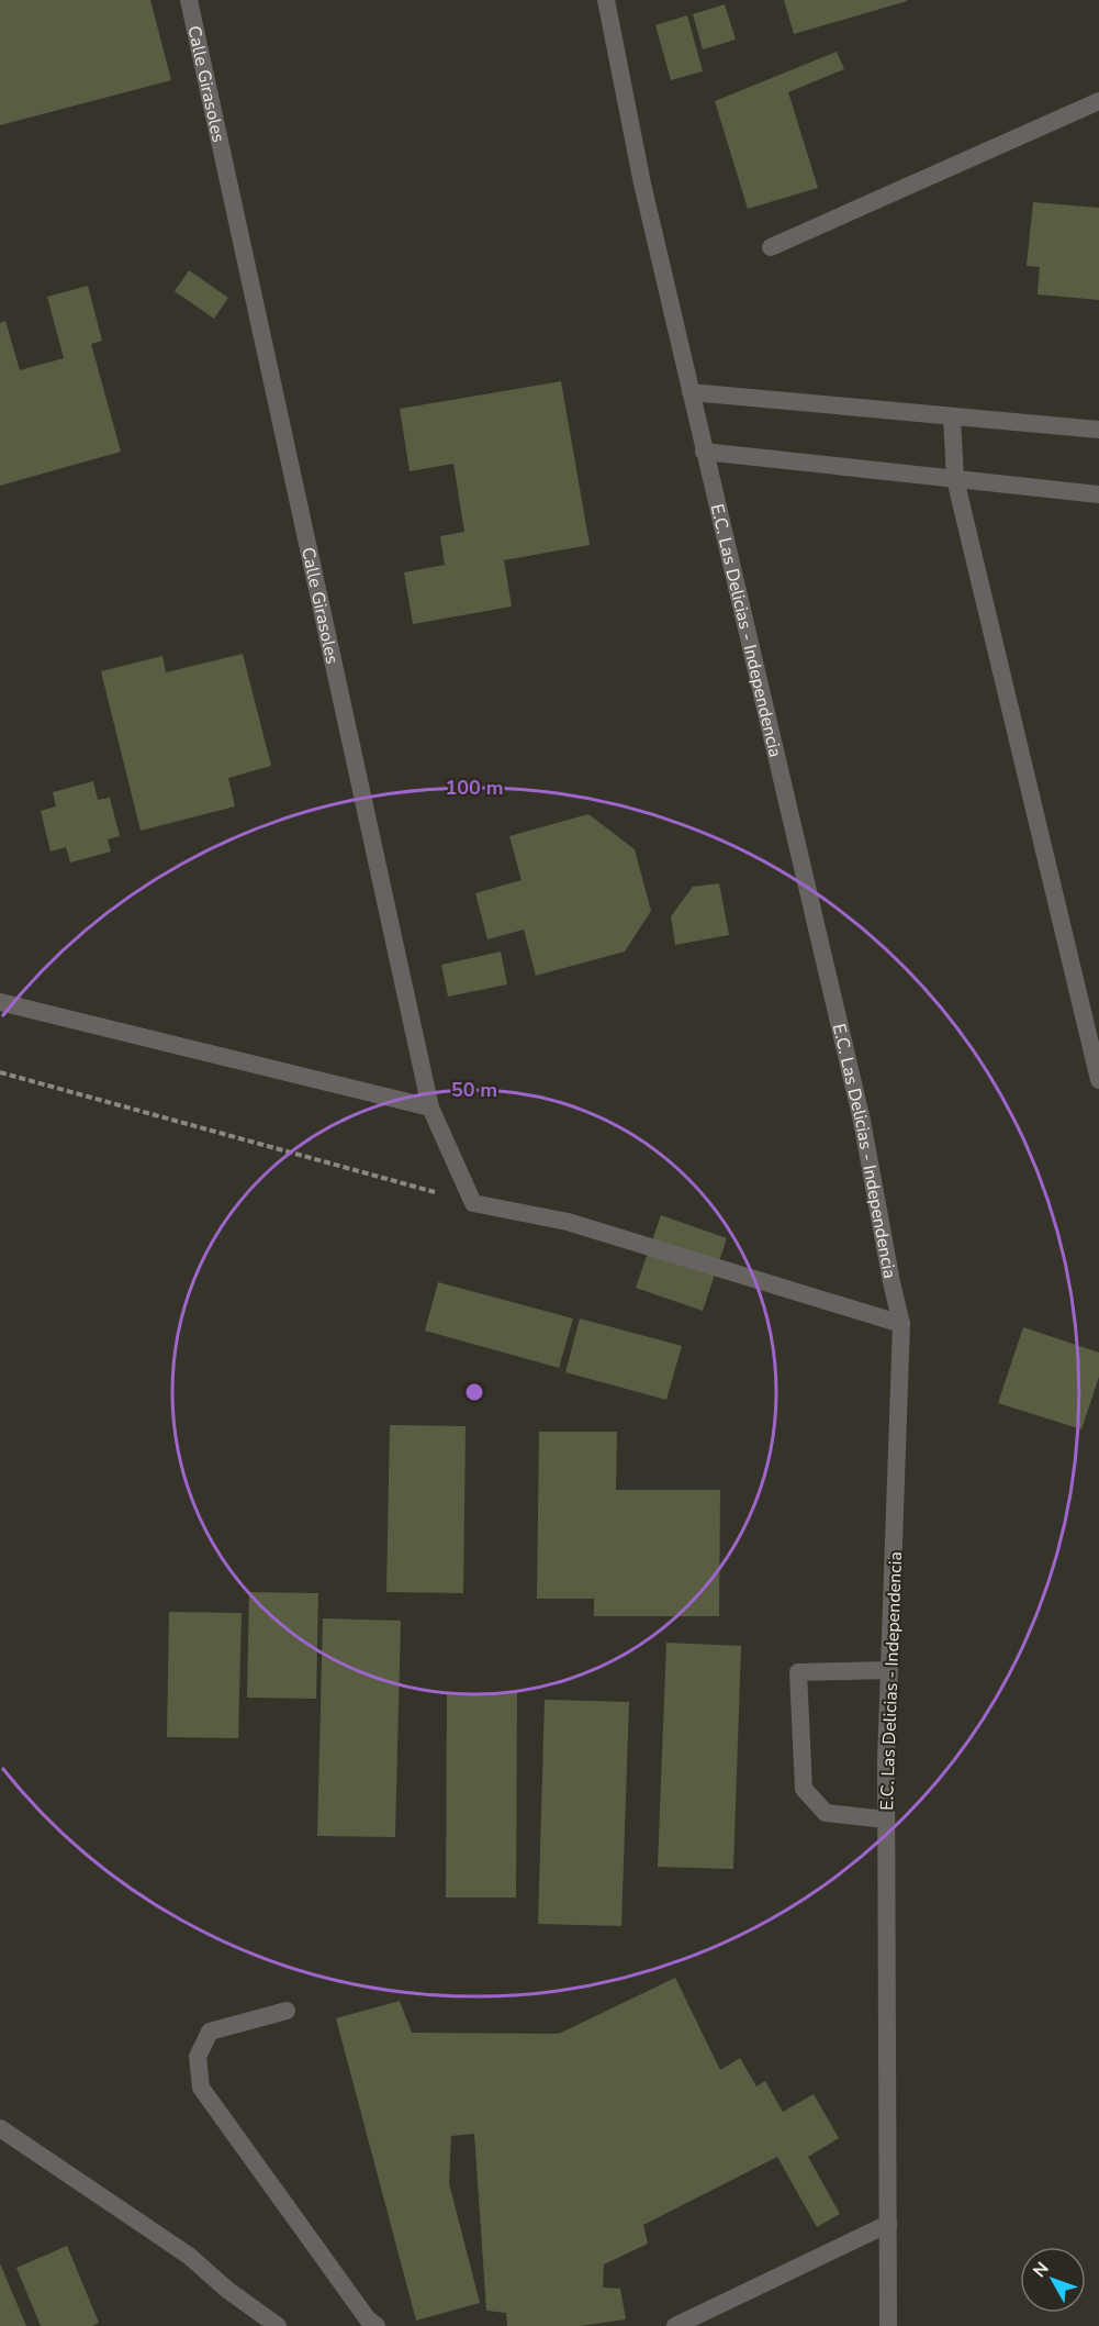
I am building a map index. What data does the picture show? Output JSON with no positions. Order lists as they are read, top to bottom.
{
  "streets": {
    "street": ["Calle Girasoles", "E.C. Las Delicias - Independencia"]
  },
  "north": "top left",
  "rings": ["100 m", "50 m"]
}
